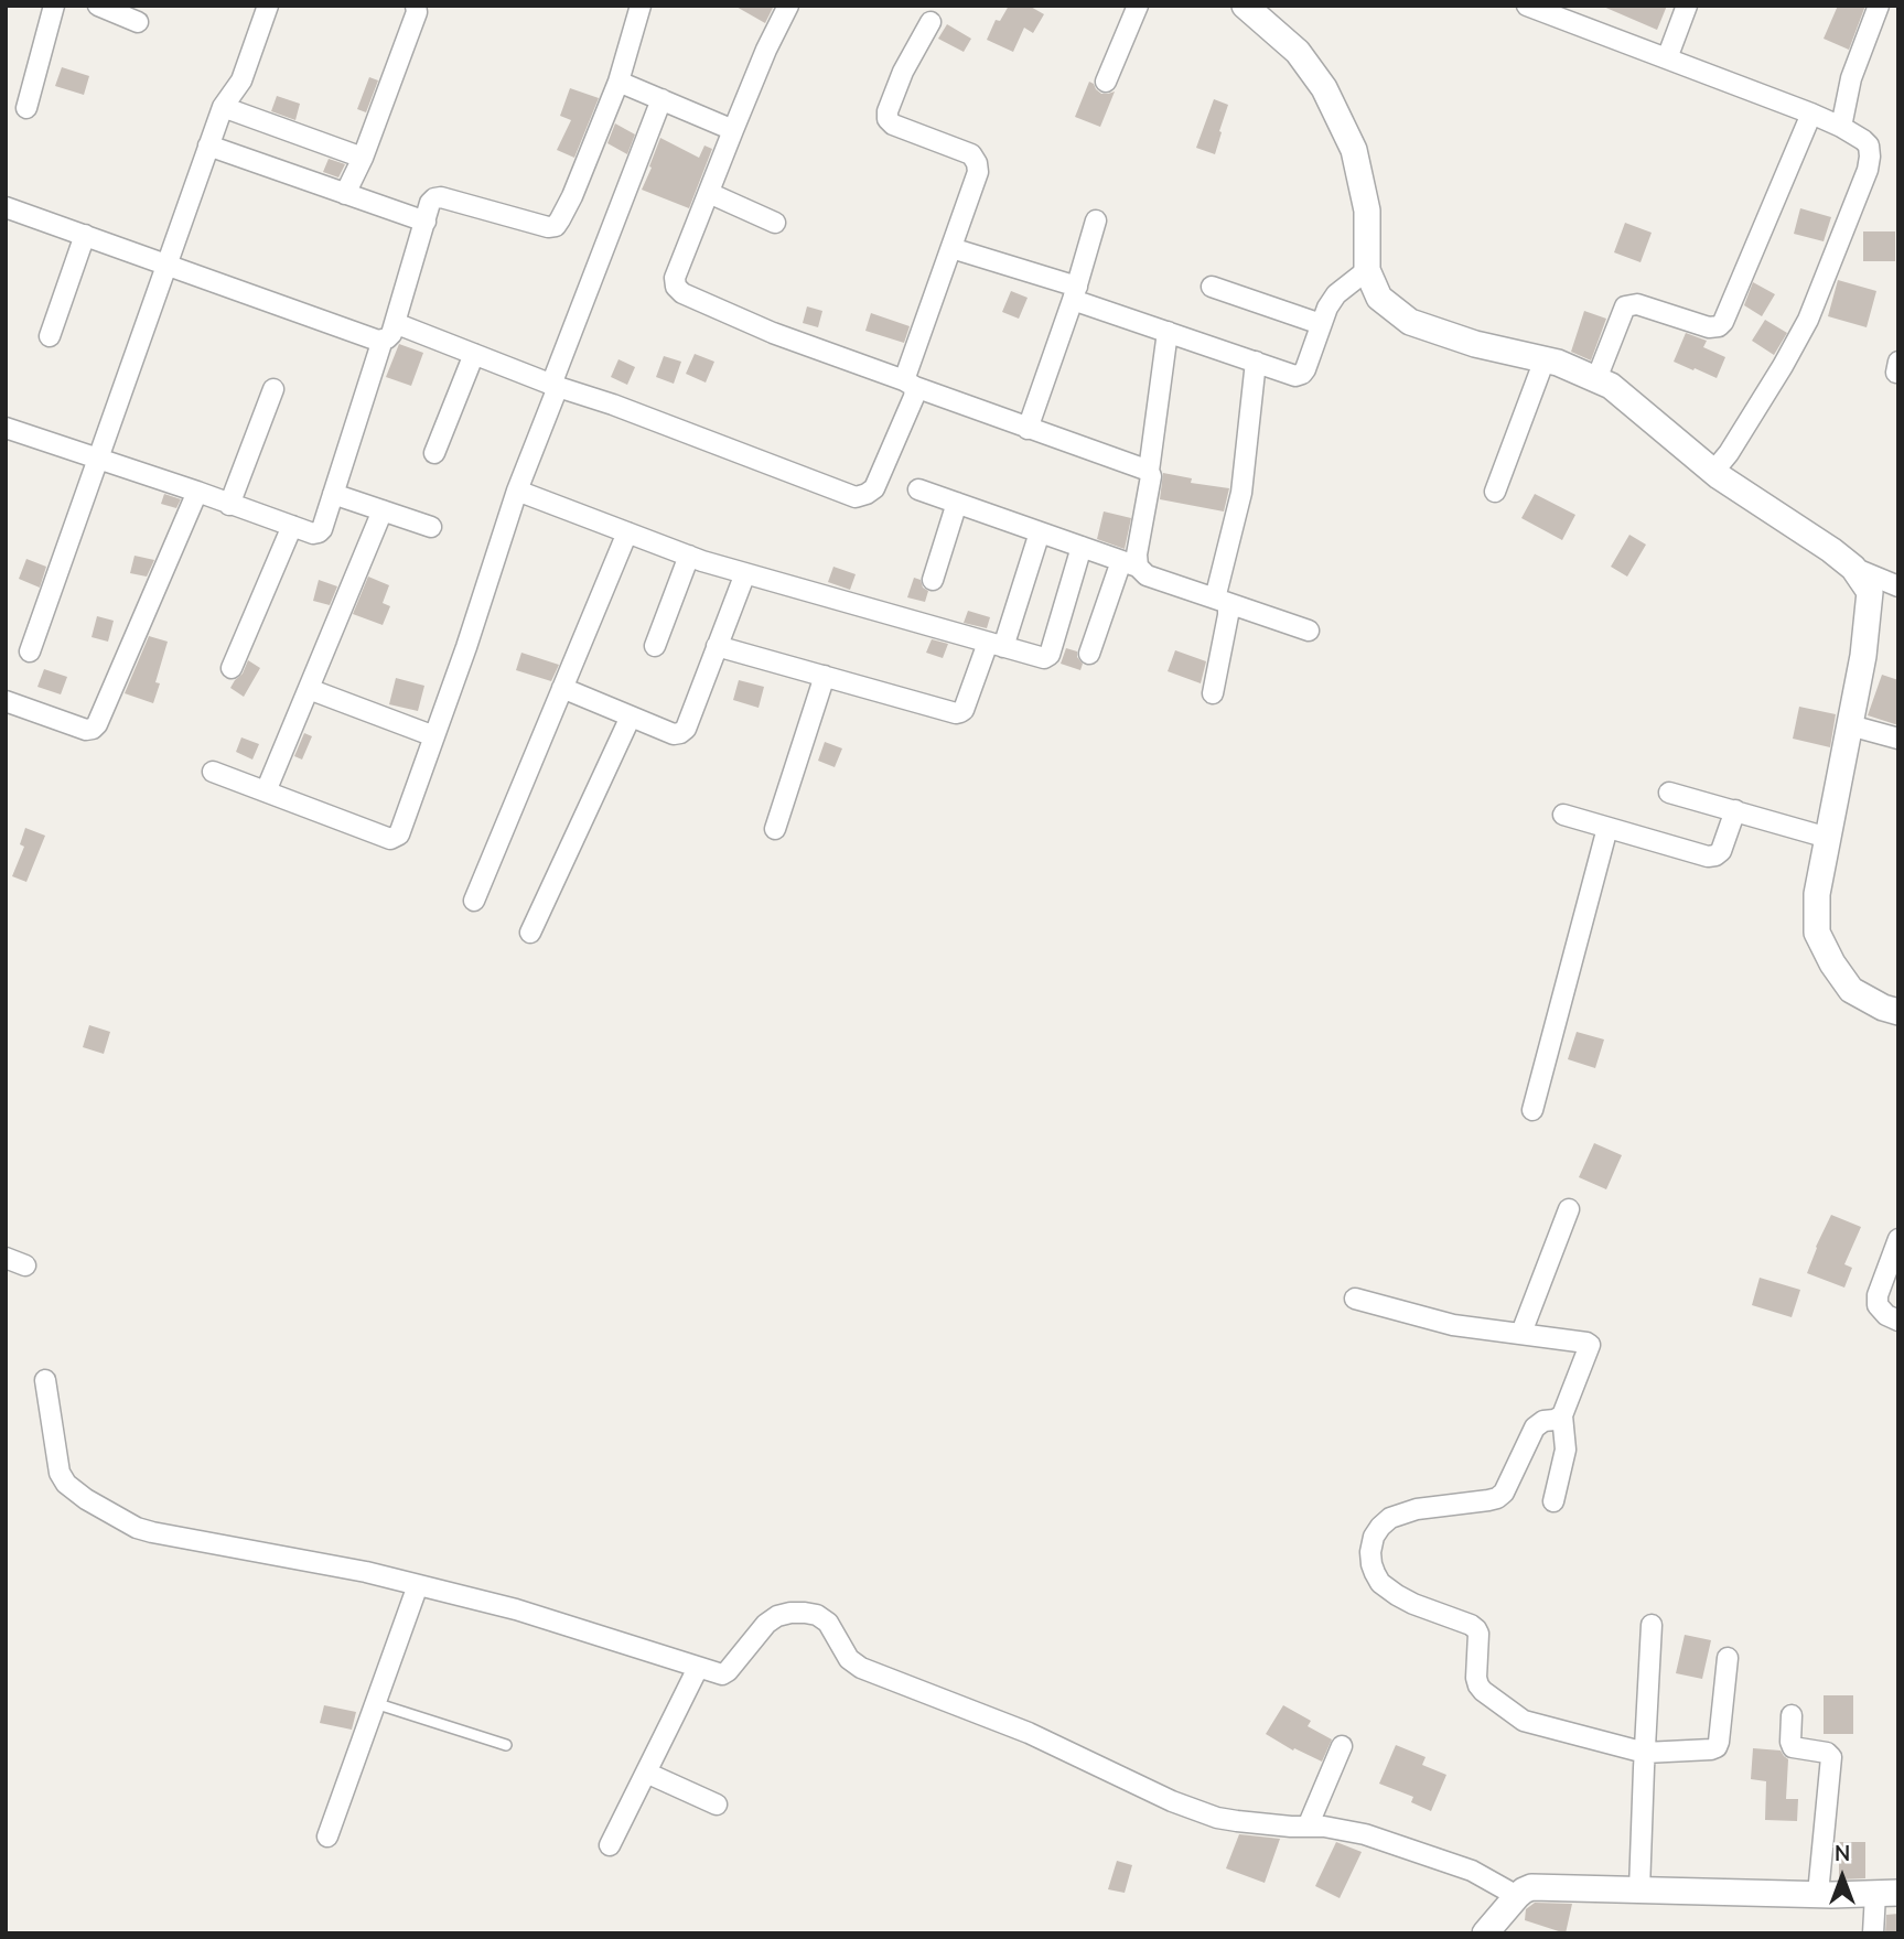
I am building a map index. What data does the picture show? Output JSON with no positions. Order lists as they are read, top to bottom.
{
  "north": "top"
}
